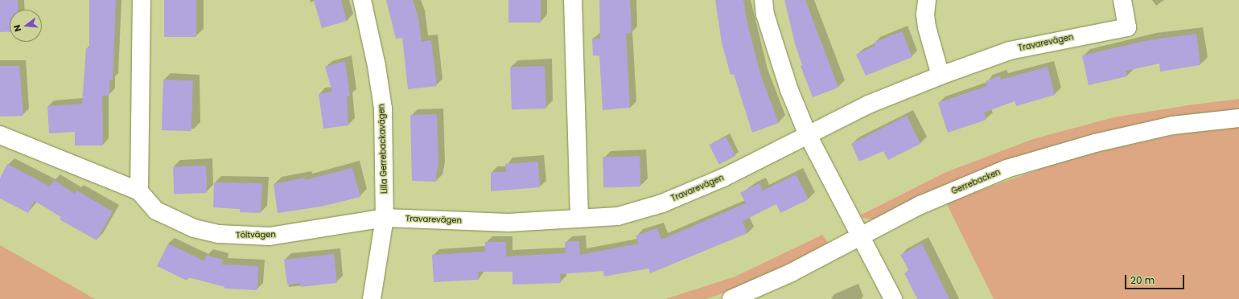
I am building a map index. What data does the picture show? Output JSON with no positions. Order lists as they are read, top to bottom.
{
  "streets": {
    "street": [
      "Travarevägen",
      "Lilla Gerrebackavägen",
      "Gerrebacken",
      "Töltvägen"
    ]
  },
  "crossings": [
    ["Travarevägen", "Lilla Gerrebackavägen"],
    ["Travarevägen", "Töltvägen"],
    ["Lilla Gerrebackavägen", "Töltvägen"]
  ],
  "scale_bar": "20 m",
  "north": "left"
}
